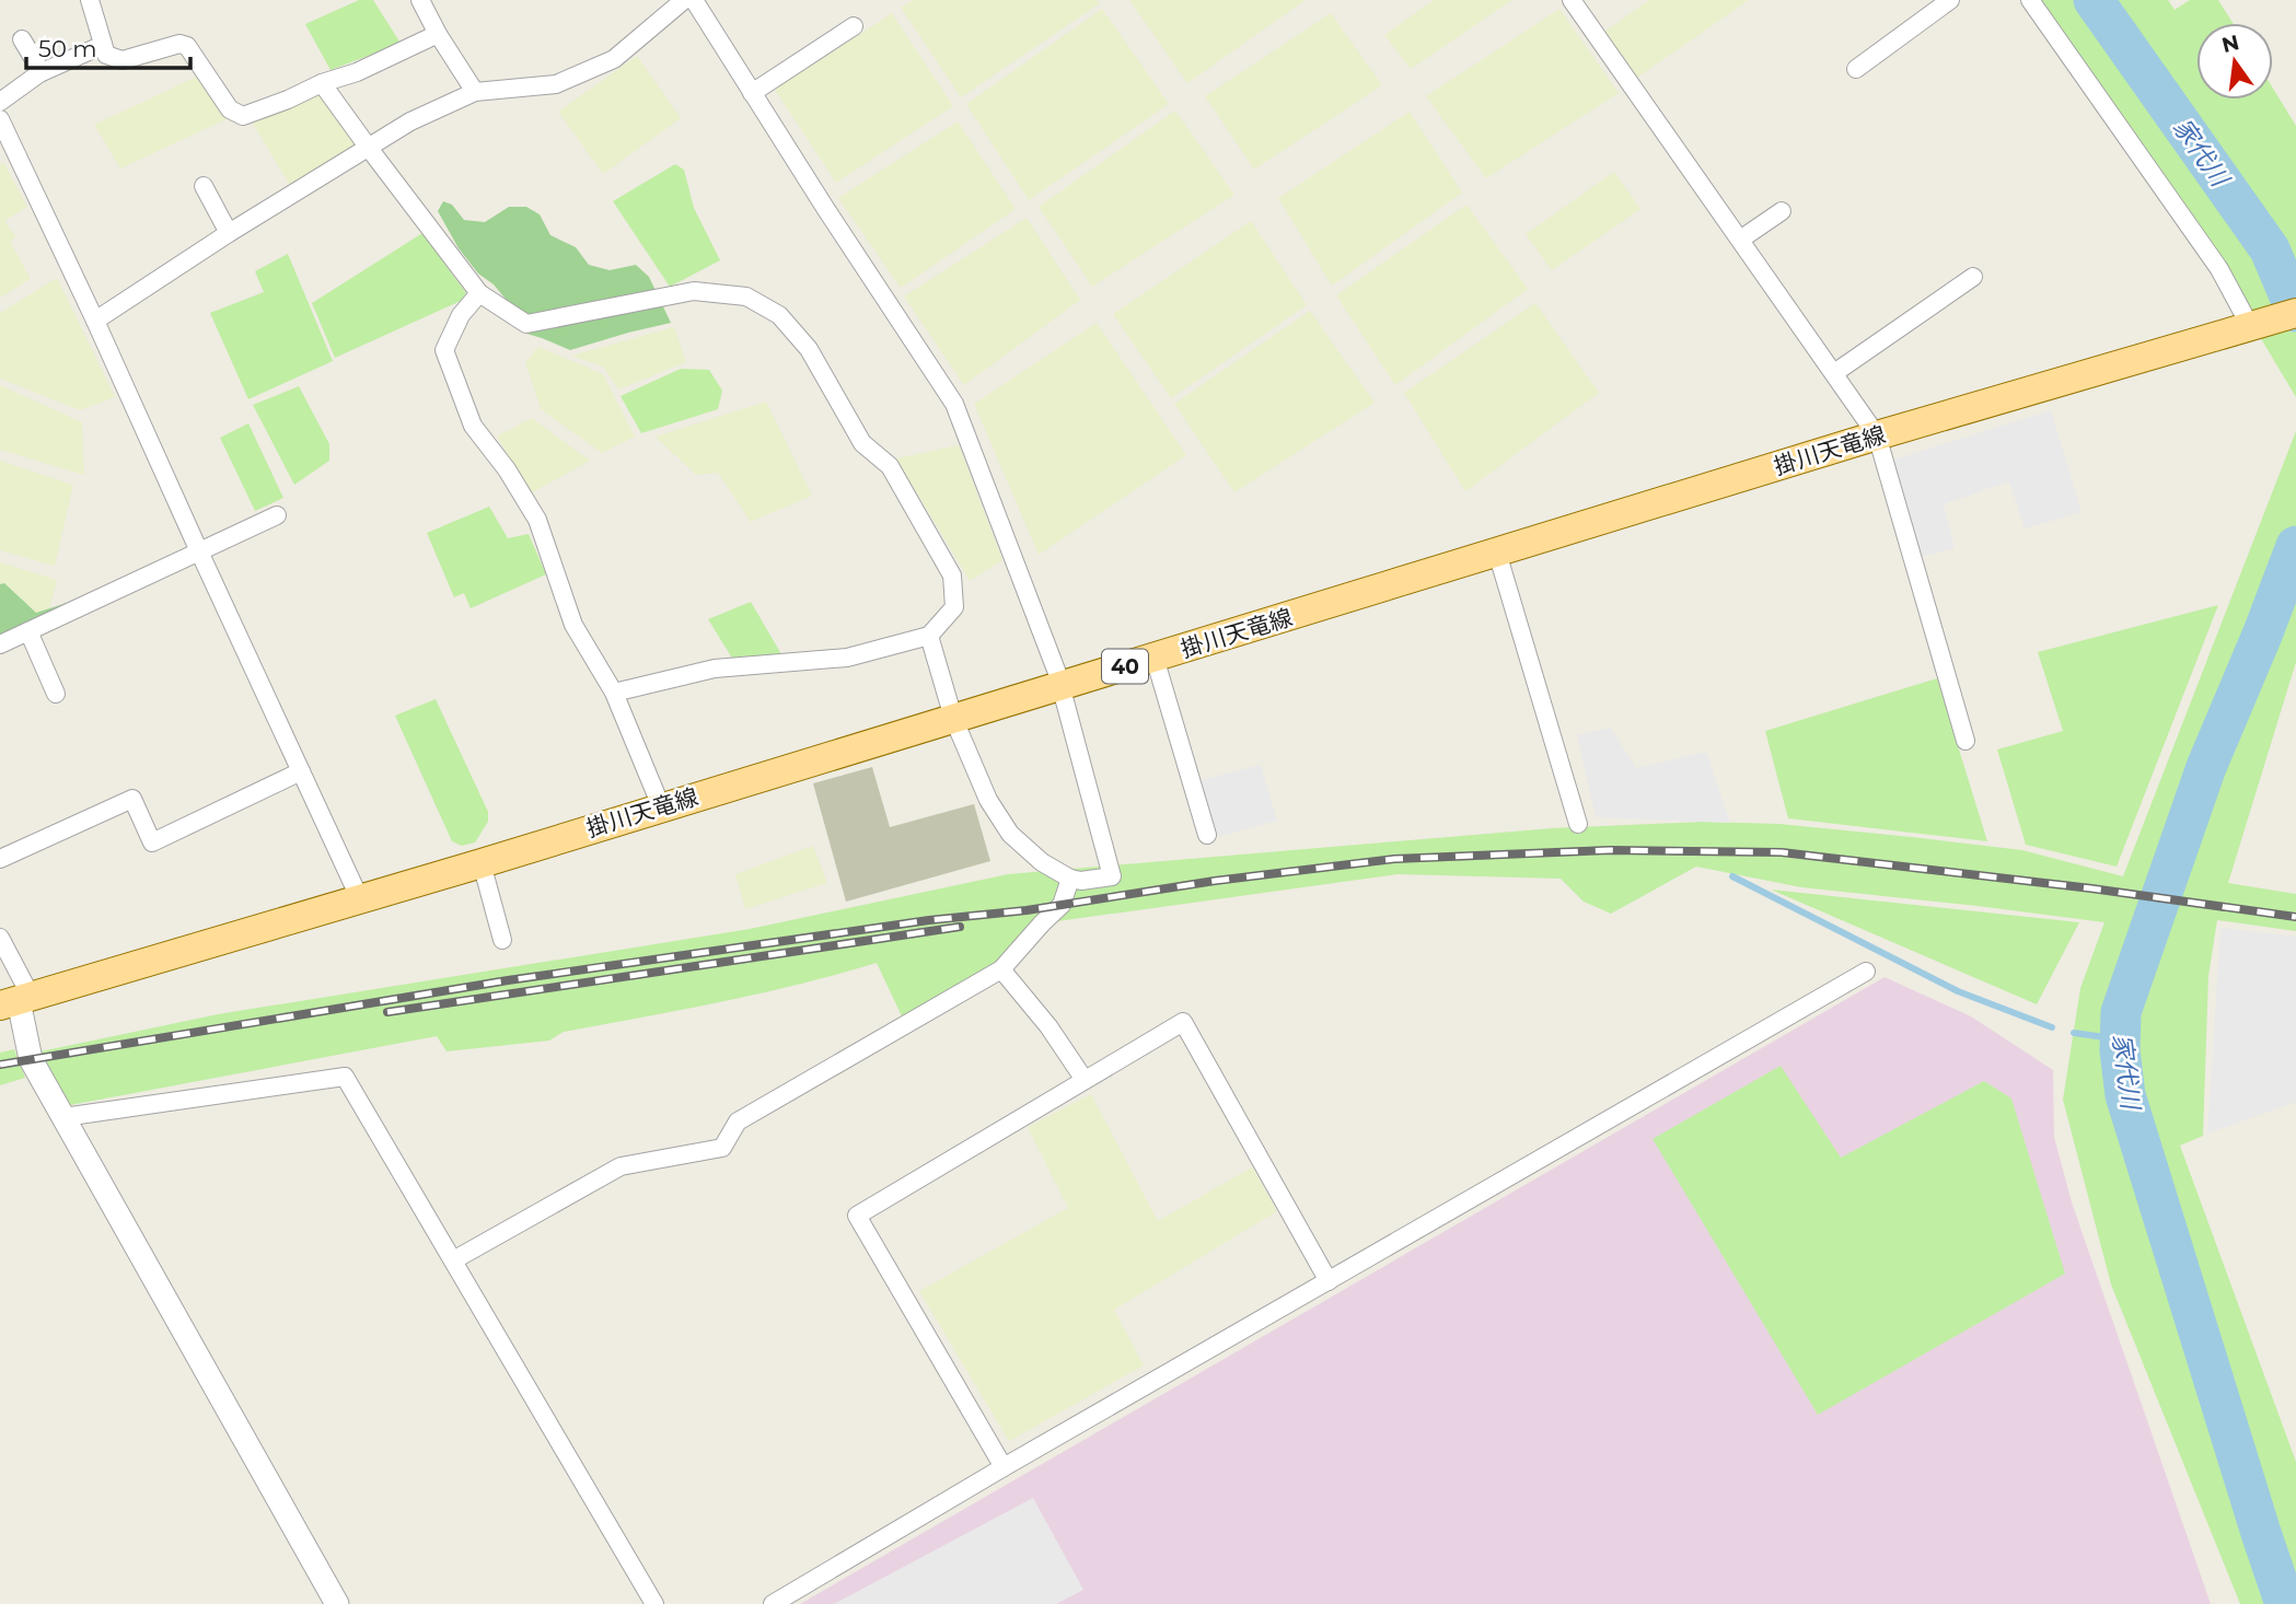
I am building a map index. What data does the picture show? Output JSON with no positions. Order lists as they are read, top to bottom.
{
  "streets": {
    "main road": ["掛川天竜線", "40"]
  },
  "water": ["家代川"],
  "scale_bar": "50 m",
  "north": "top"
}
